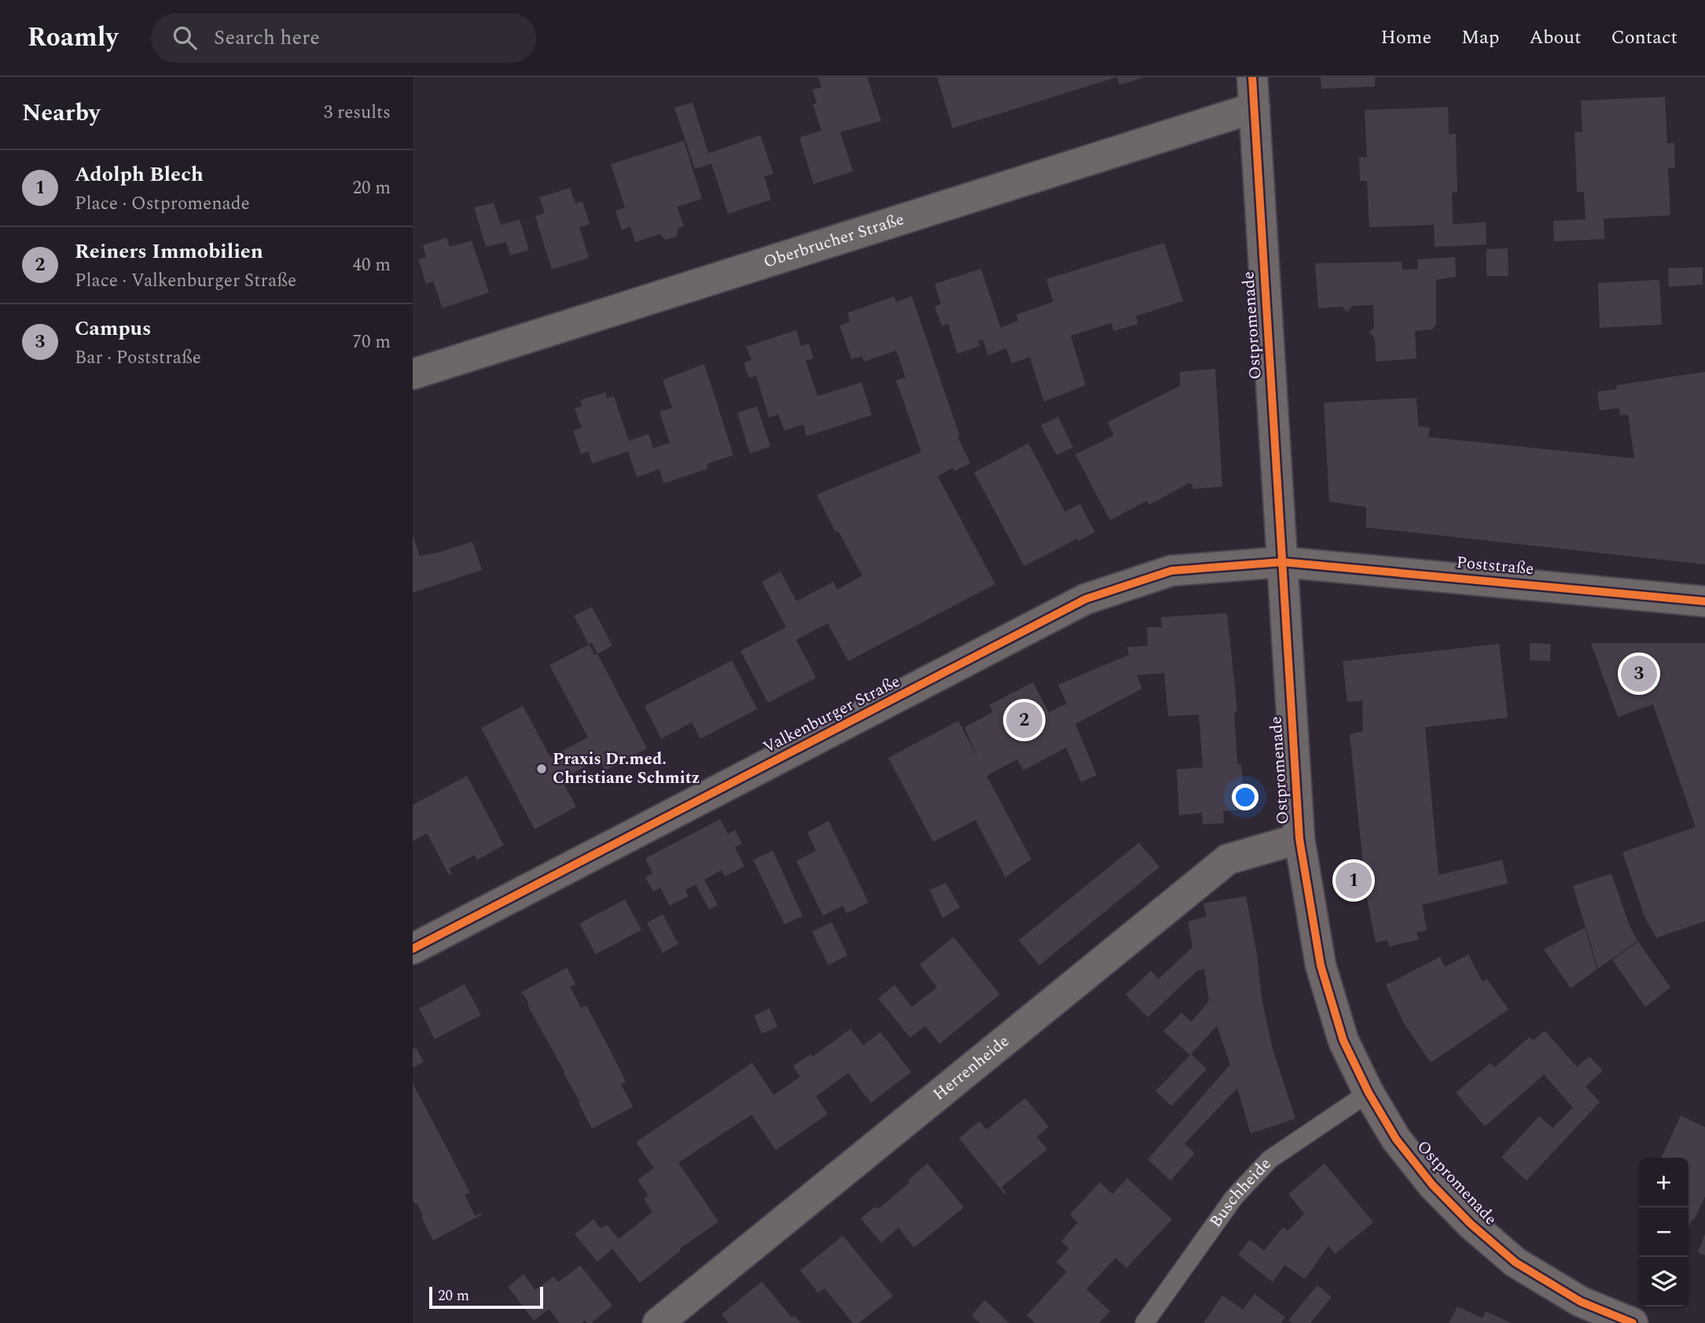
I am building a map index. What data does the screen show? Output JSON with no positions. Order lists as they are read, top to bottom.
{
  "streets": {
    "street": [
      "Oberbrucher Straße",
      "Ostpromenade",
      "Poststraße",
      "Valkenburger Straße",
      "Herrenheide"
    ],
    "lane": ["Buschheide"]
  },
  "crossings": [
    ["Oberbrucher Straße", "Ostpromenade"],
    ["Ostpromenade", "Poststraße"],
    ["Ostpromenade", "Valkenburger Straße"],
    ["Ostpromenade", "Herrenheide"],
    ["Ostpromenade", "Buschheide"],
    ["Poststraße", "Valkenburger Straße"]
  ],
  "places": ["Praxis Dr.med. Christiane Schmitz"],
  "scale_bar": "20 m",
  "page": {
    "header": "Roamly",
    "search": "Search here",
    "nav": [
      "Home",
      "Map",
      "About",
      "Contact"
    ],
    "heading": ["Nearby", "3 results"],
    "list": [
      {
        "mark": "1",
        "name": "Adolph Blech",
        "note": "Place · Ostpromenade",
        "value": "20 m"
      },
      {
        "mark": "2",
        "name": "Reiners Immobilien",
        "note": "Place · Valkenburger Straße",
        "value": "40 m"
      },
      {
        "mark": "3",
        "name": "Campus",
        "note": "Bar · Poststraße",
        "value": "70 m"
      }
    ],
    "pins": ["3", "2", "1"],
    "map_buttons": ["+", "−"],
    "scale": "20 m"
  }
}
